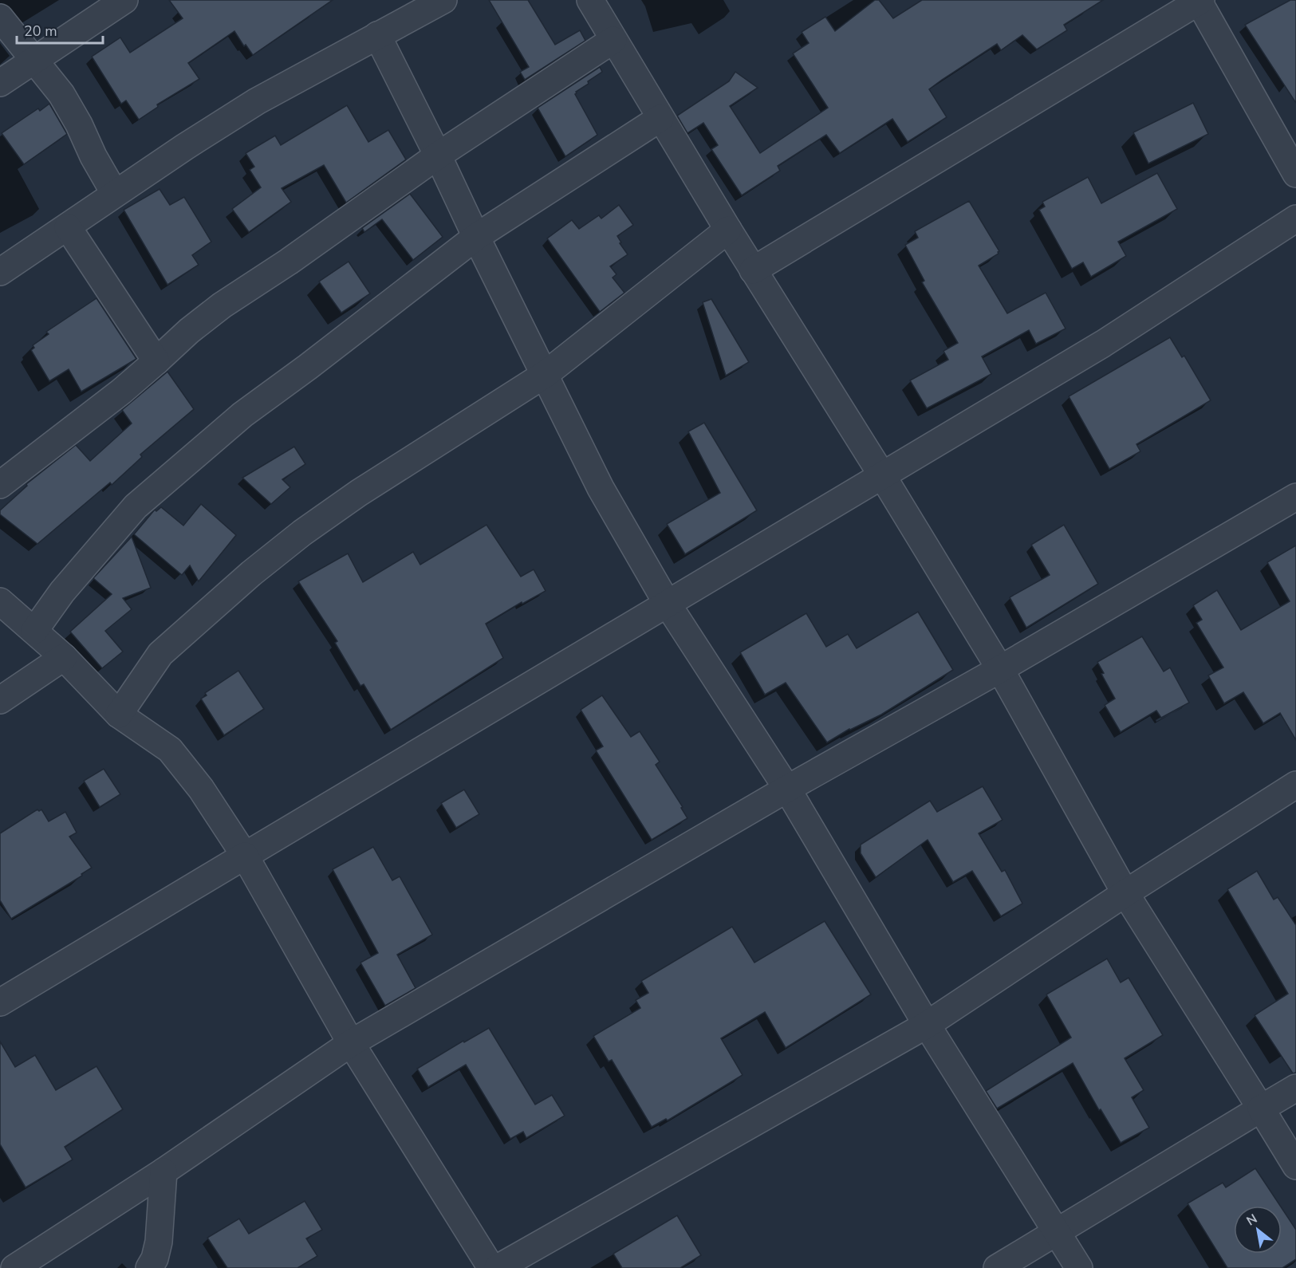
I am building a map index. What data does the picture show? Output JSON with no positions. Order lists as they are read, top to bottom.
{
  "scale_bar": "20 m",
  "north": "top left"
}
